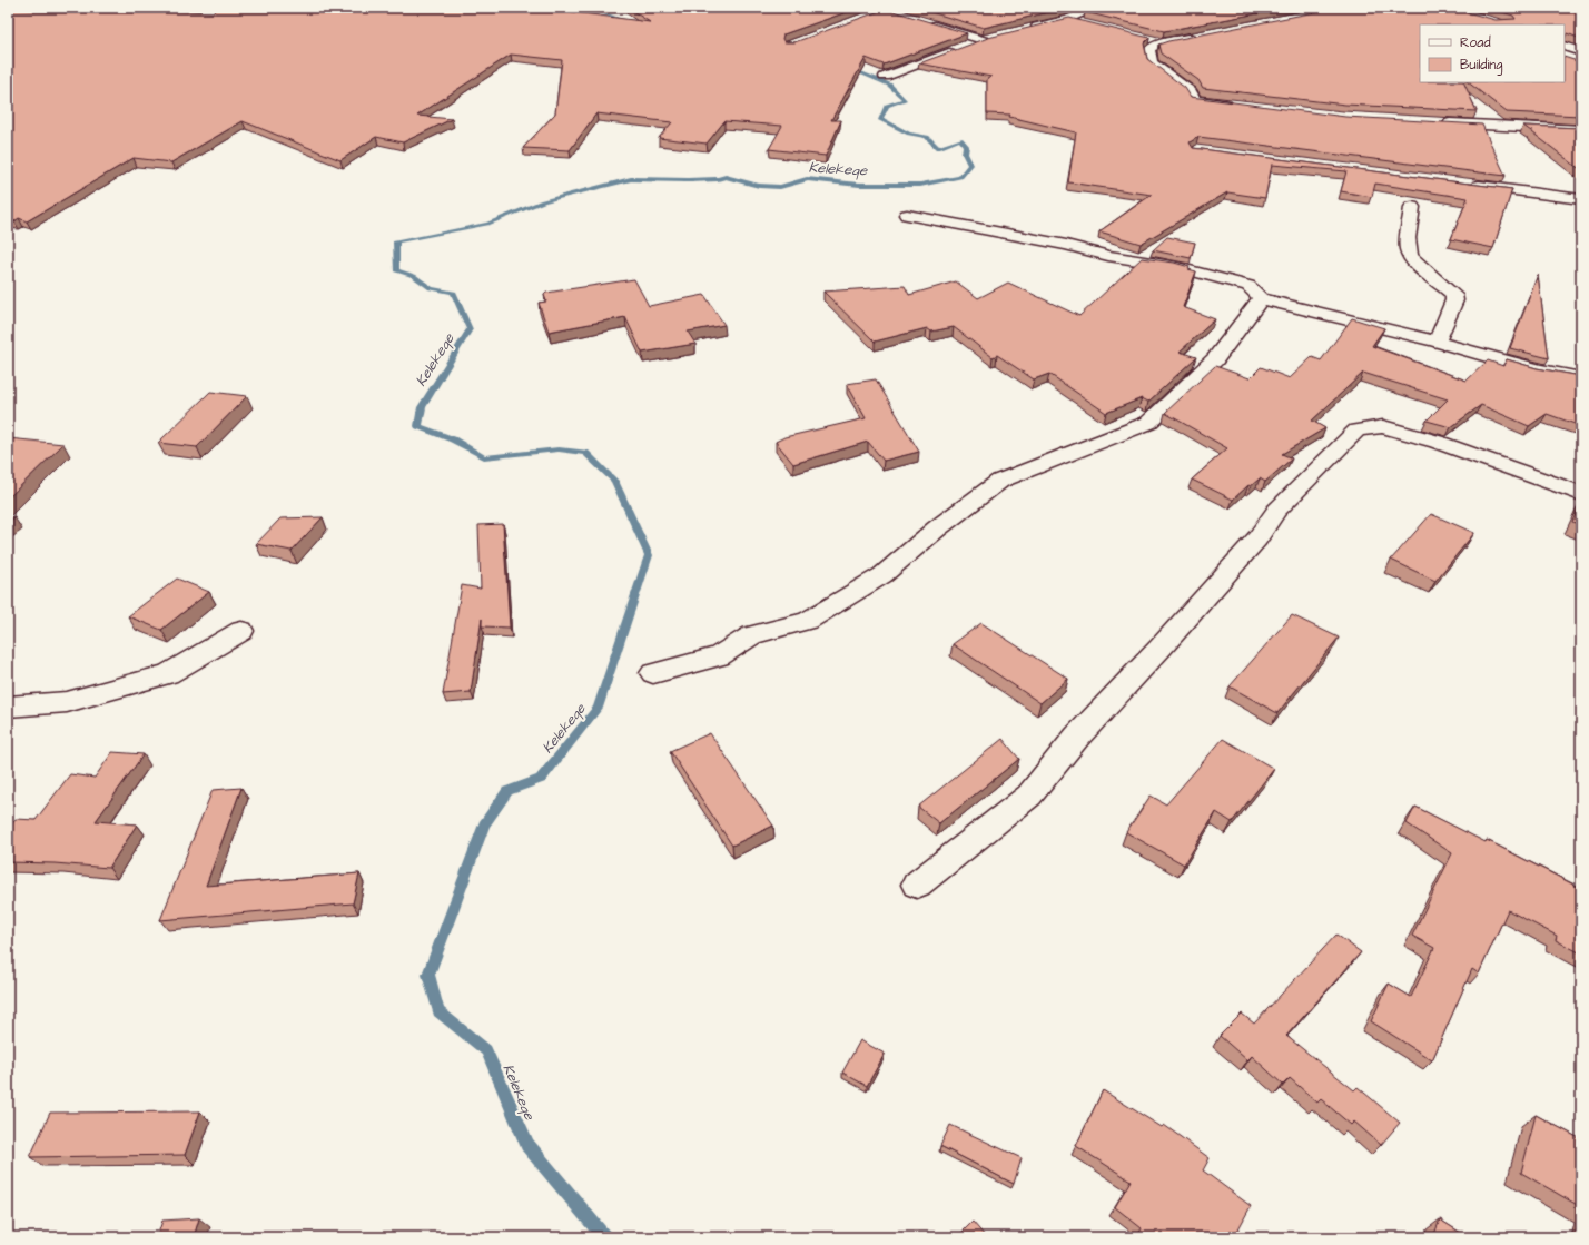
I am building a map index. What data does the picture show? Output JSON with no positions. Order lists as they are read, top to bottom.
{
  "water": ["Kelekeqe"],
  "legend": ["Road", "Building"]
}
